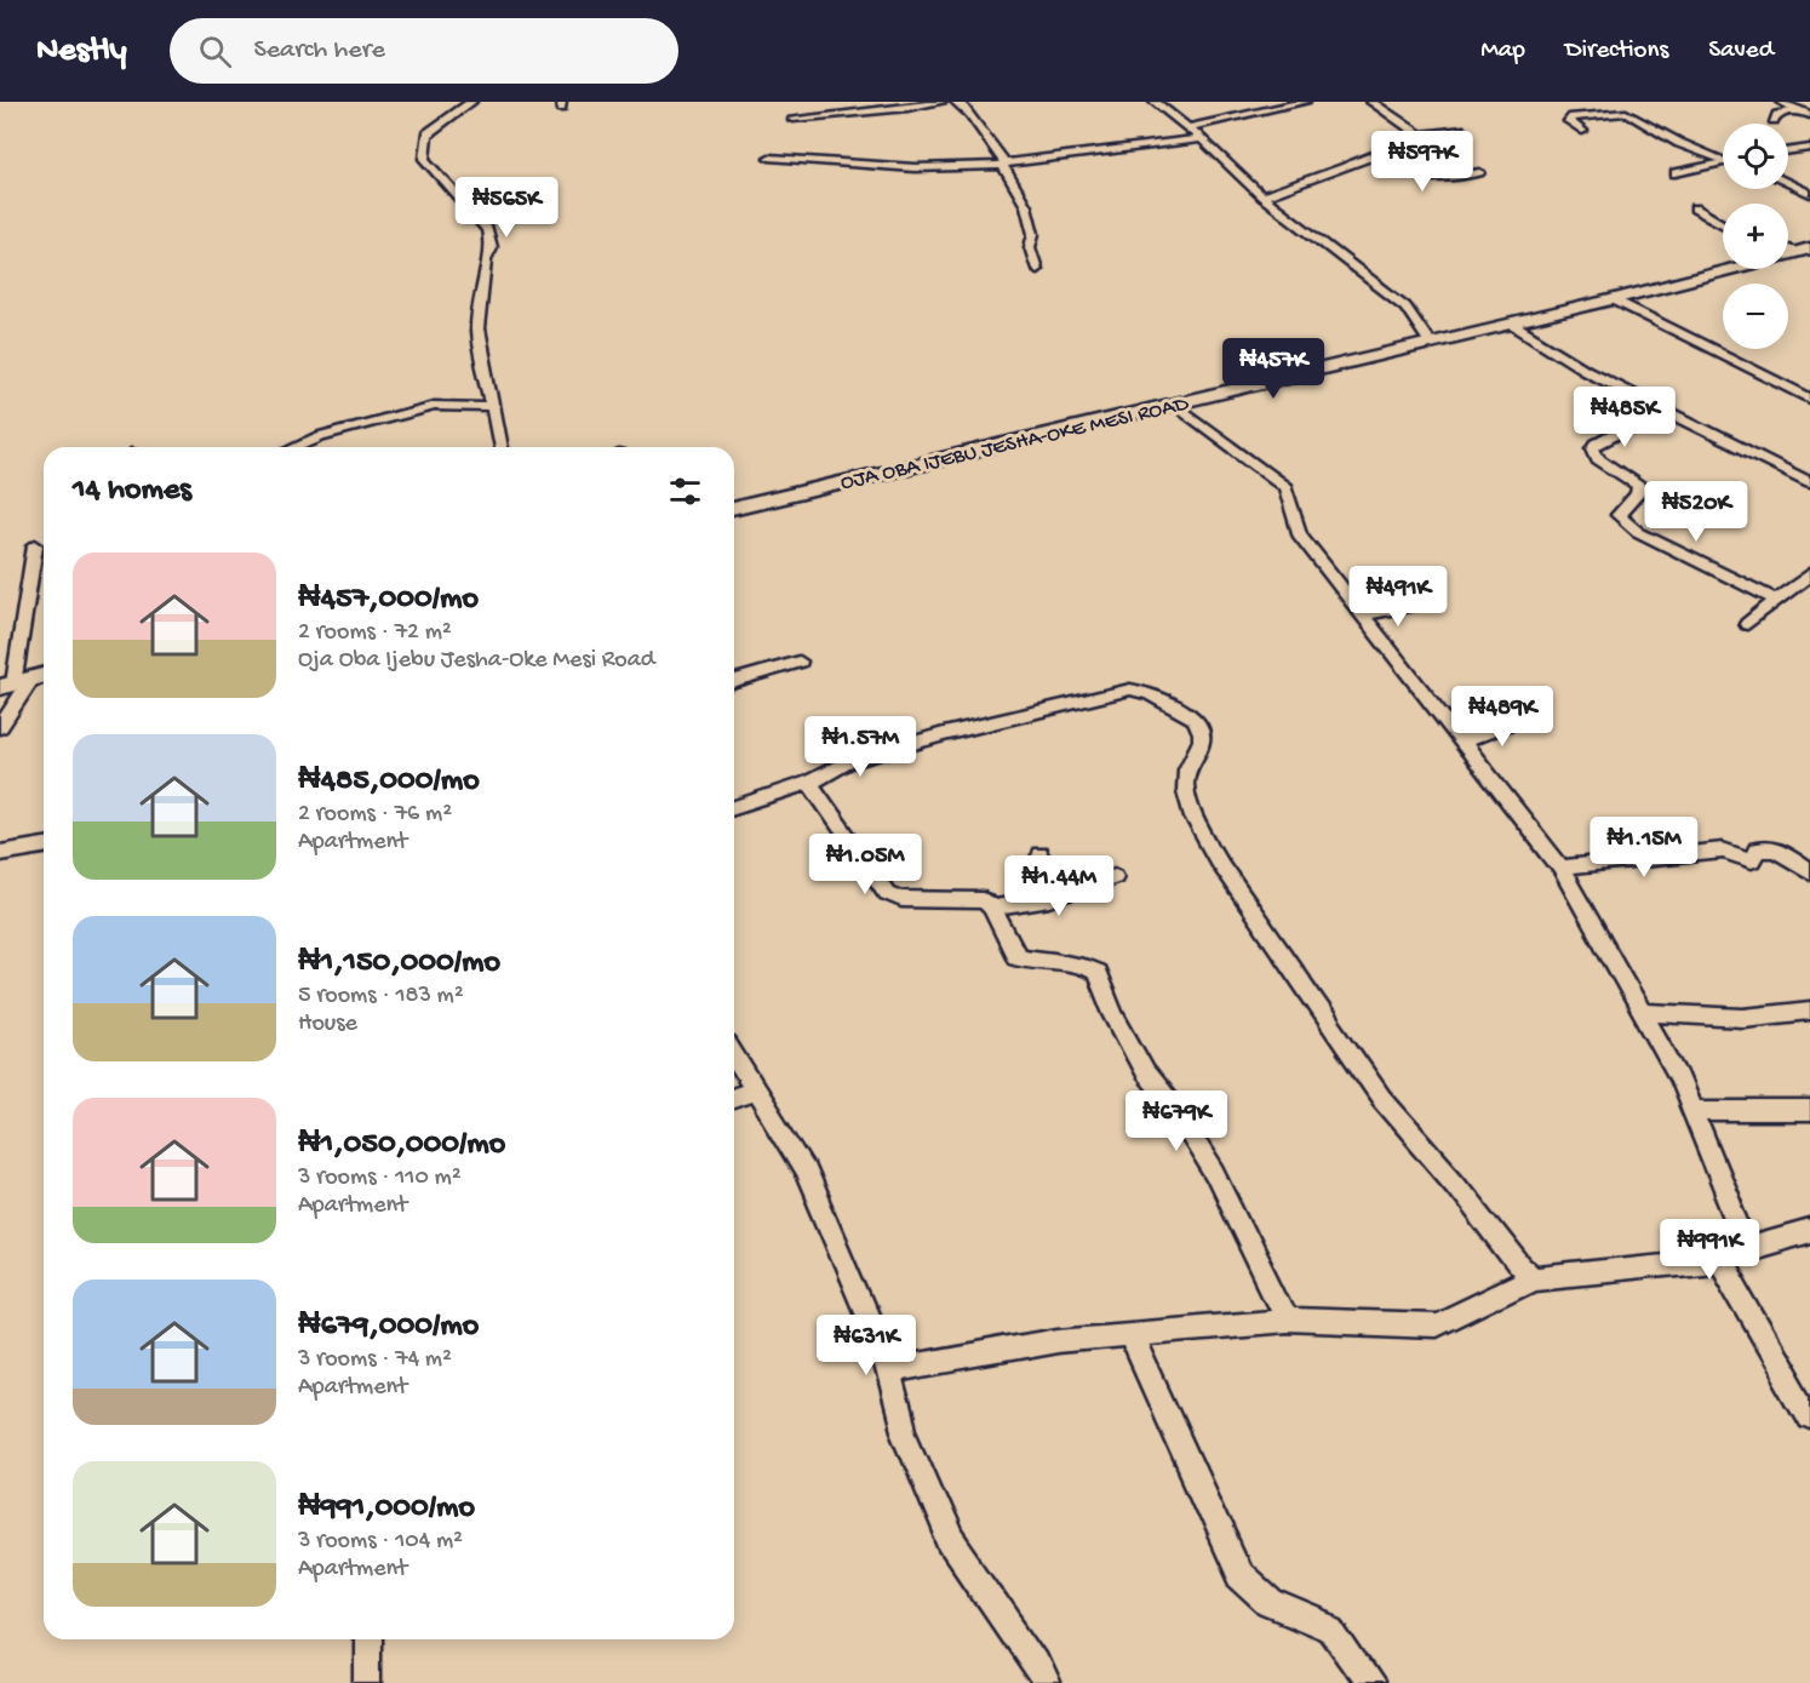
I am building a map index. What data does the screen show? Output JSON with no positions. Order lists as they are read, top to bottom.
{
  "streets": {
    "main road": ["OJA OBA IJEBU JESHA-OKE MESI ROAD"]
  },
  "page": {
    "header": "Nestly",
    "search": "Search here",
    "nav": ["Map", "Directions", "Saved"],
    "map_buttons": ["+", "−"],
    "price": [
      "₦597K",
      "₦565K",
      "₦457K",
      "₦485K",
      "₦520K",
      "₦491K",
      "₦489K",
      "₦1.57M",
      "₦1.15M",
      "₦1.05M",
      "₦1.44M",
      "₦679K",
      "₦991K",
      "₦631K"
    ],
    "heading": "14 homes",
    "list": [
      {
        "name": "₦457,000/mo",
        "note": "2 rooms · 72 m² · Oja Oba Ijebu Jesha-Oke Mesi Road"
      },
      {
        "name": "₦485,000/mo",
        "note": "2 rooms · 76 m² · Apartment"
      },
      {
        "name": "₦1,150,000/mo",
        "note": "5 rooms · 183 m² · House"
      },
      {
        "name": "₦1,050,000/mo",
        "note": "3 rooms · 110 m² · Apartment"
      },
      {
        "name": "₦679,000/mo",
        "note": "3 rooms · 74 m² · Apartment"
      },
      {
        "name": "₦991,000/mo",
        "note": "3 rooms · 104 m² · Apartment"
      }
    ]
  }
}
